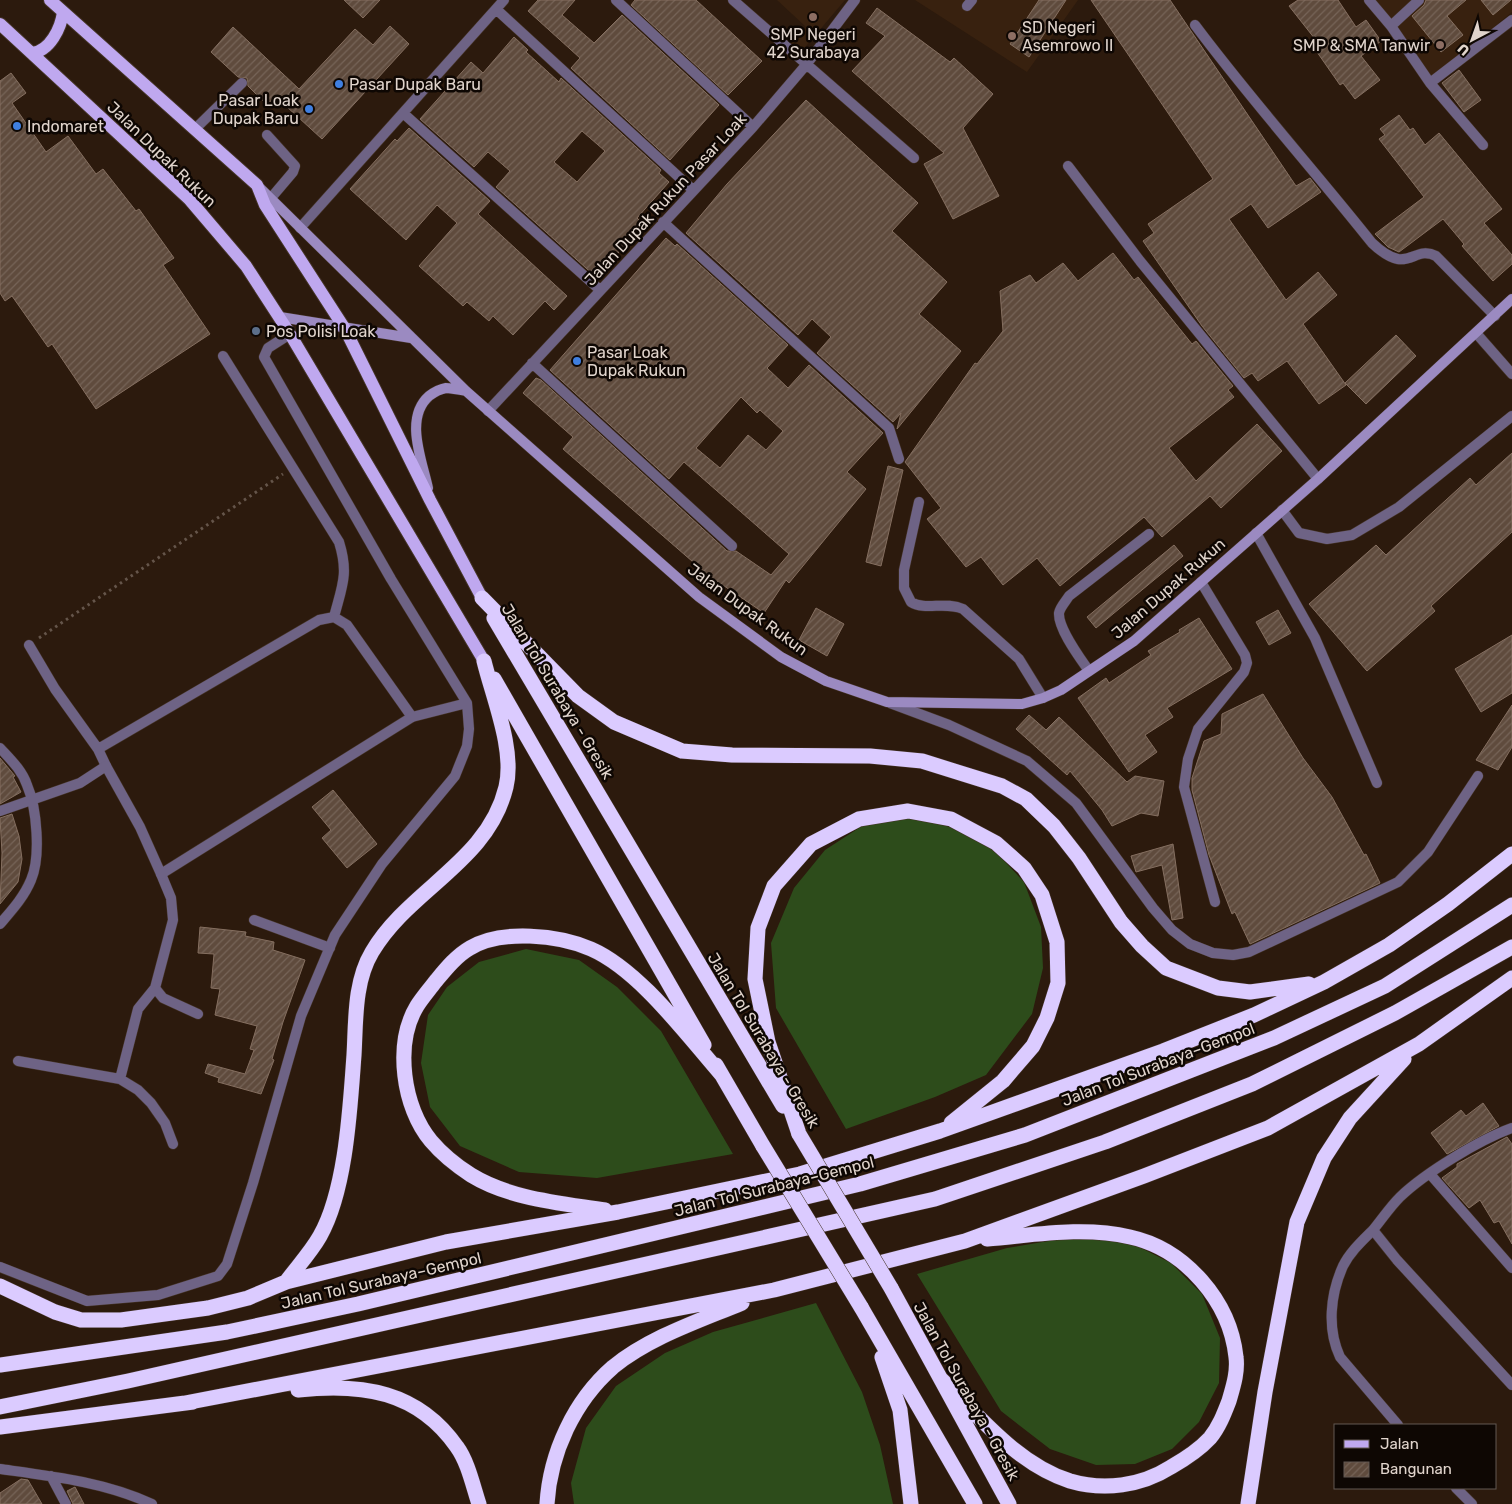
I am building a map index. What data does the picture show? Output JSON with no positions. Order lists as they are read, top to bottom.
{
  "streets": {
    "highway": ["Jalan Tol Surabaya - Gresik", "Jalan Tol Surabaya–Gempol"],
    "main road": ["Jalan Dupak Rukun"],
    "street": ["Jalan Dupak Rukun Pasar Loak"]
  },
  "crossings": [
    ["Jalan Dupak Rukun", "Jalan Dupak Rukun Pasar Loak"],
    ["Jalan Dupak Rukun", "Jalan Tol Surabaya - Gresik"]
  ],
  "places": [
    "SMP Negeri 42 Surabaya",
    "SD Negeri Asemrowo II",
    "SMP & SMA Tanwir",
    "Pasar Dupak Baru",
    "Pasar Loak Dupak Baru",
    "Indomaret",
    "Pos Polisi Loak",
    "Pasar Loak Dupak Rukun"
  ],
  "legend": ["Jalan", "Bangunan"],
  "north": "bottom left"
}
